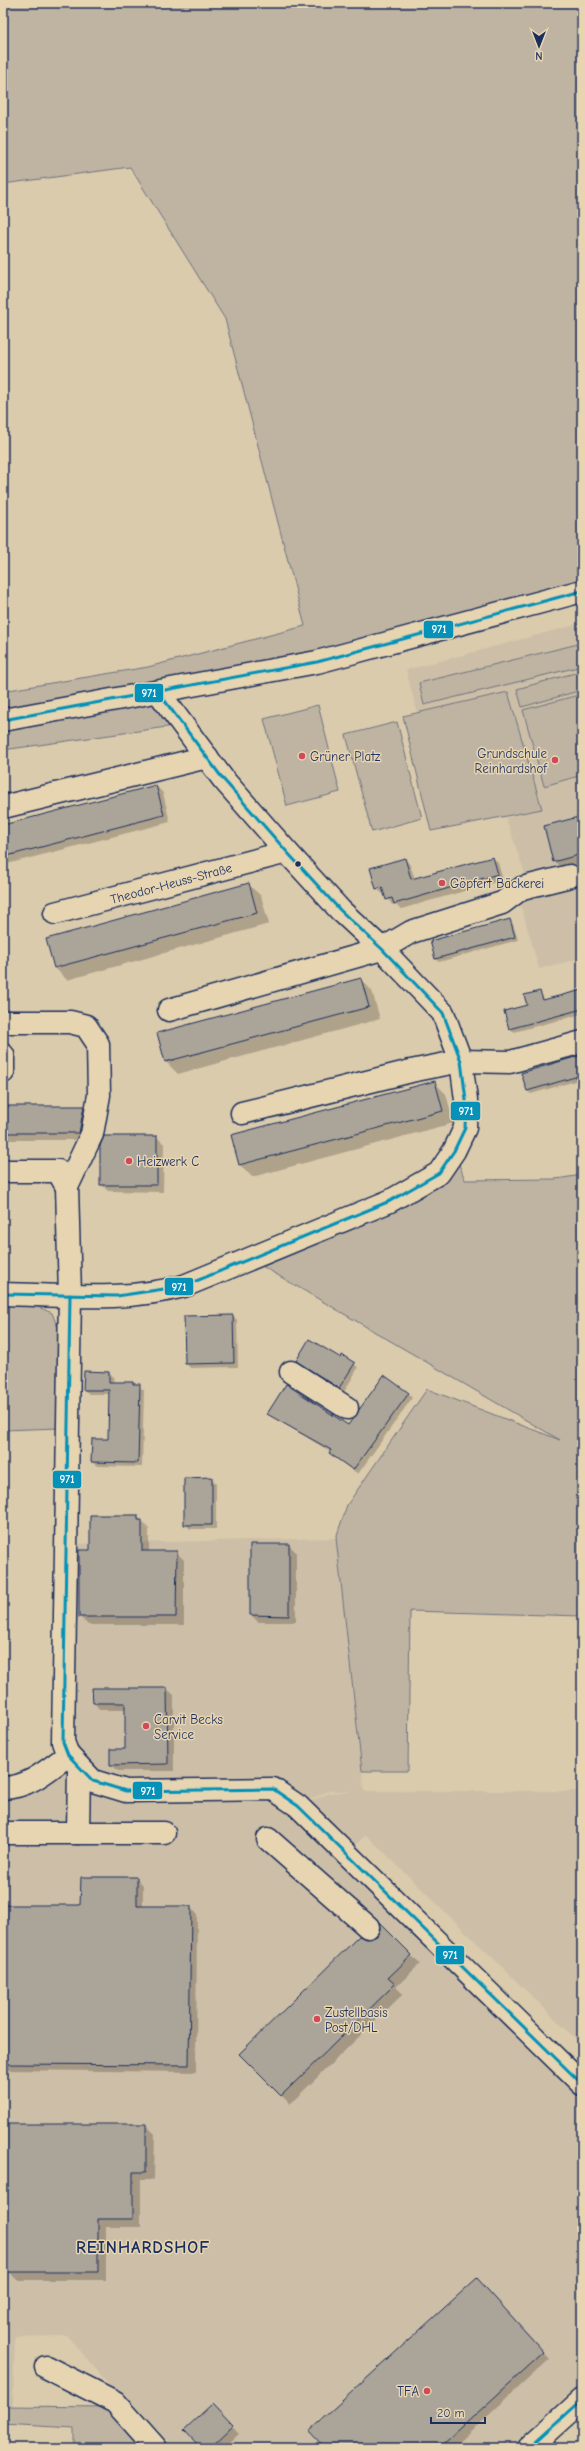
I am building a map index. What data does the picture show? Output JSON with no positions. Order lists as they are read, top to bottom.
{
  "streets": {
    "street": ["Theodor-Heuss-Straße"]
  },
  "districts": ["REINHARDSHOF"],
  "places": [
    "Grüner Platz",
    "Grundschule Reinhardshof",
    "Göpfert Bäckerei",
    "Heizwerk C",
    "Carvit Becks Service",
    "Zustellbasis Post/DHL",
    "TFA"
  ],
  "lines": ["transit line 971"],
  "scale_bar": "20 m",
  "north": "bottom"
}
